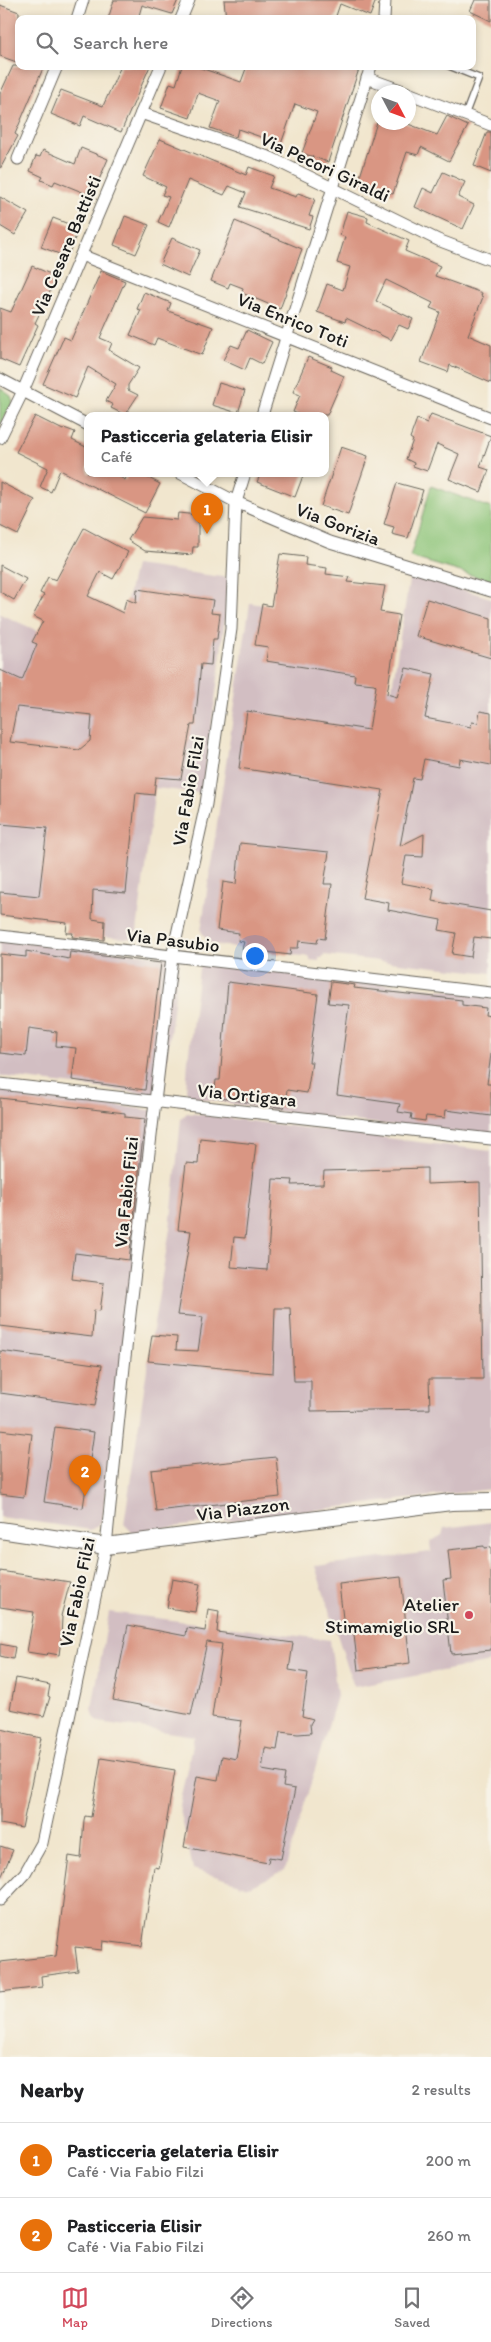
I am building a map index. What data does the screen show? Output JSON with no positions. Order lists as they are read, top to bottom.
{
  "streets": {
    "street": [
      "Via Pecori Giraldi",
      "Via Cesare Battisti",
      "Via Enrico Toti",
      "Via Gorizia",
      "Via Fabio Filzi",
      "Via Pasubio",
      "Via Ortigara",
      "Via Piazzon"
    ]
  },
  "crossings": [
    ["Via Pecori Giraldi", "Via Cesare Battisti"],
    ["Via Cesare Battisti", "Via Enrico Toti"],
    ["Via Gorizia", "Via Fabio Filzi"],
    ["Via Fabio Filzi", "Via Pasubio"],
    ["Via Fabio Filzi", "Via Ortigara"],
    ["Via Fabio Filzi", "Via Piazzon"]
  ],
  "places": ["Atelier Stimamiglio SRL"],
  "north": "bottom right",
  "page": {
    "search": "Search here",
    "popup": ["Pasticceria gelateria Elisir", "Café"],
    "pins": ["1", "2"],
    "heading": ["Nearby", "2 results"],
    "list": [
      {
        "mark": "1",
        "name": "Pasticceria gelateria Elisir",
        "note": "Café · Via Fabio Filzi",
        "value": "200 m"
      },
      {
        "mark": "2",
        "name": "Pasticceria Elisir",
        "note": "Café · Via Fabio Filzi",
        "value": "260 m"
      }
    ],
    "nav": ["Map", "Directions", "Saved"]
  }
}
